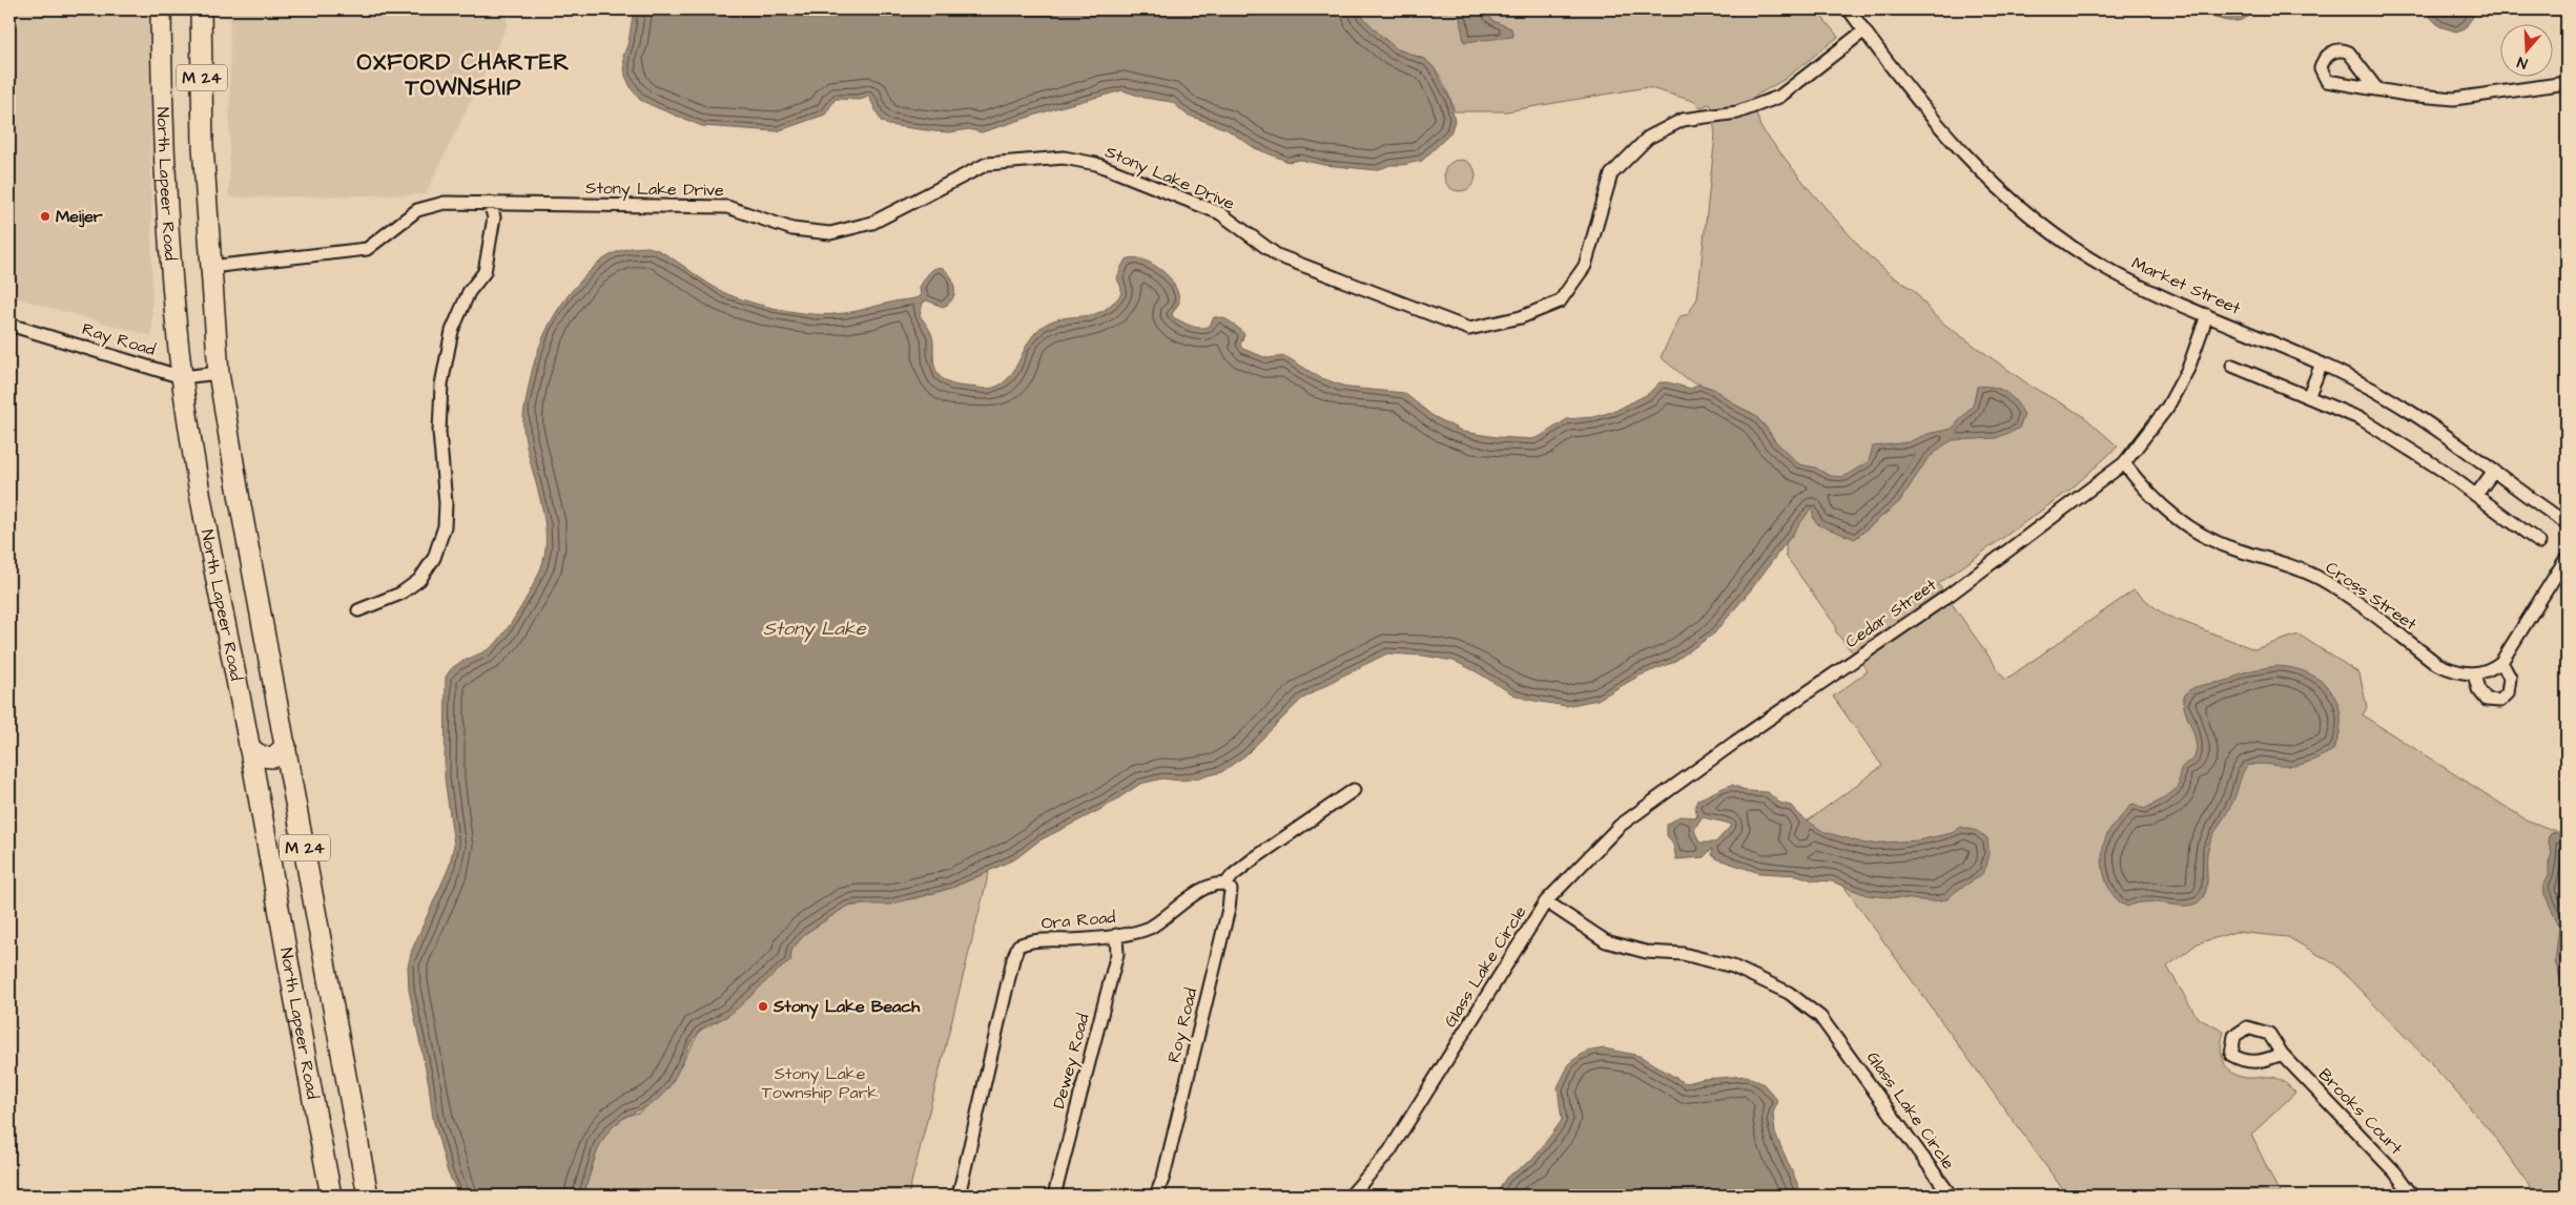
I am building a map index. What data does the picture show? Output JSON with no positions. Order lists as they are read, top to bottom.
{
  "streets": {
    "main road": ["M 24", "North Lapeer Road"],
    "street": [
      "Stony Lake Drive",
      "Market Street",
      "Ray Road",
      "Cross Street",
      "Cedar Street",
      "Ora Road",
      "Glass Lake Circle",
      "Roy Road",
      "Dewey Road",
      "Brooks Court"
    ]
  },
  "crossings": [
    ["M 24", "Stony Lake Drive"],
    ["M 24", "Ray Road"],
    ["Stony Lake Drive", "Market Street"],
    ["North Lapeer Road", "Ray Road"],
    ["Market Street", "Cedar Street"],
    ["Cross Street", "Cedar Street"],
    ["Cedar Street", "Glass Lake Circle"],
    ["Ora Road", "Roy Road"],
    ["Ora Road", "Dewey Road"]
  ],
  "districts": ["OXFORD CHARTER TOWNSHIP"],
  "water": ["Stony Lake"],
  "parks": ["Stony Lake Township Park"],
  "places": ["Meijer", "Stony Lake Beach"],
  "north": "bottom"
}
